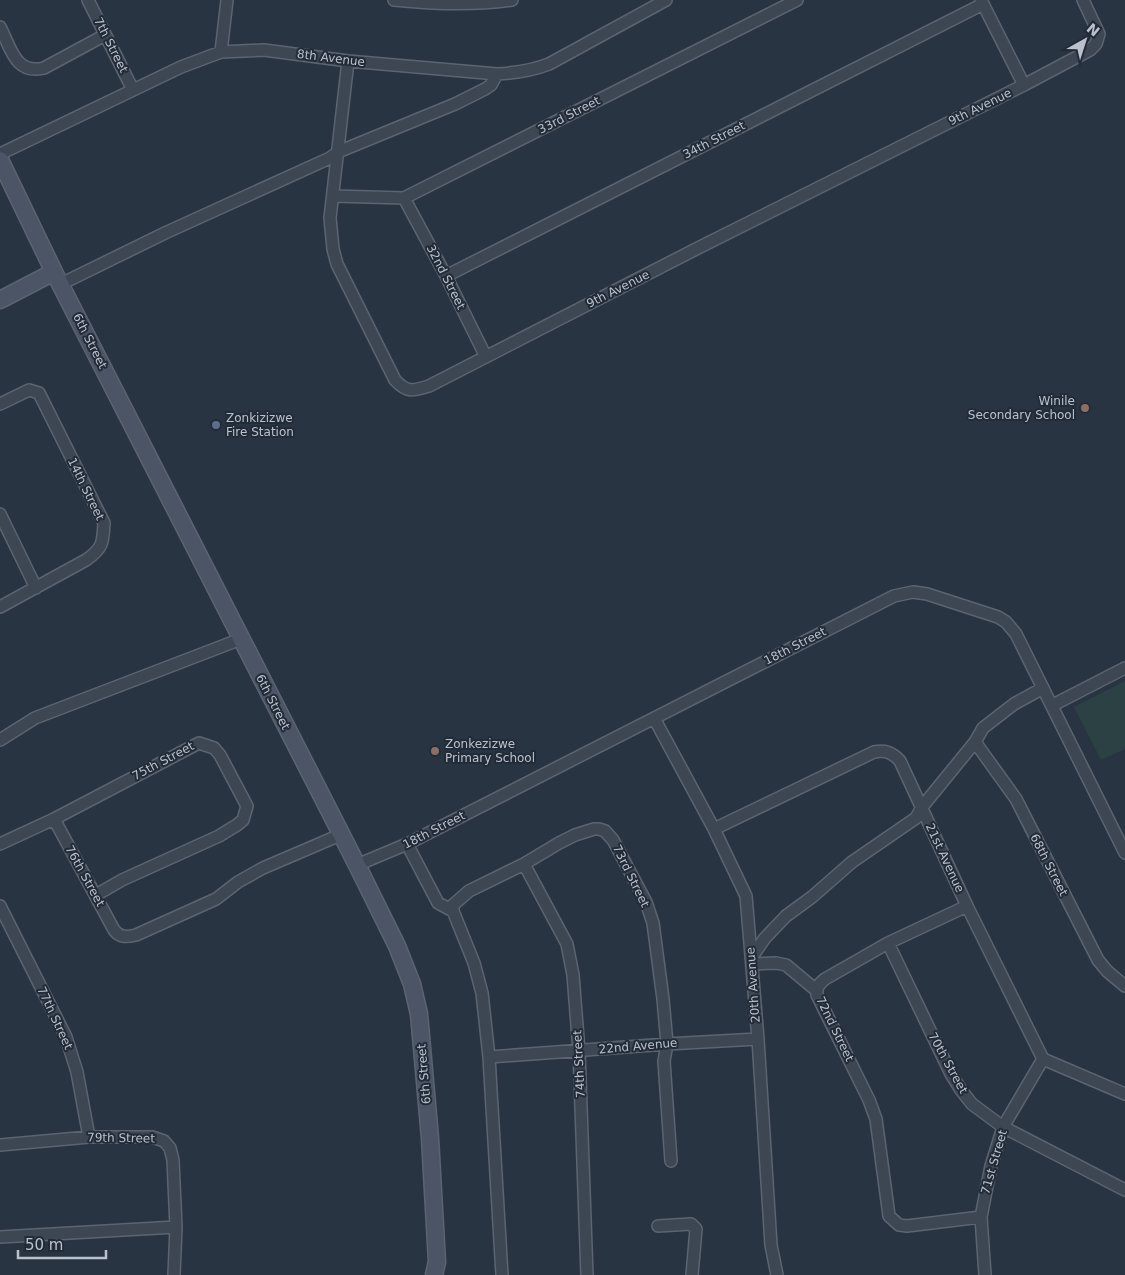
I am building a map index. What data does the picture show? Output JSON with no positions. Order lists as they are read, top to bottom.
{
  "streets": {
    "street": [
      "7th Street",
      "8th Avenue",
      "9th Avenue",
      "33rd Street",
      "34th Street",
      "32nd Street",
      "6th Street",
      "14th Street",
      "18th Street",
      "75th Street",
      "21st Avenue",
      "68th Street",
      "76th Street",
      "73rd Street",
      "20th Avenue",
      "77th Street",
      "72nd Street",
      "22nd Avenue",
      "70th Street",
      "74th Street",
      "79th Street",
      "71st Street"
    ]
  },
  "crossings": [
    ["7th Street", "8th Avenue"],
    ["8th Avenue", "9th Avenue"],
    ["9th Avenue", "33rd Street"],
    ["9th Avenue", "32nd Street"],
    ["33rd Street", "32nd Street"],
    ["34th Street", "32nd Street"],
    ["6th Street", "18th Street"],
    ["6th Street", "76th Street"],
    ["18th Street", "20th Avenue"],
    ["75th Street", "76th Street"],
    ["21st Avenue", "20th Avenue"],
    ["21st Avenue", "72nd Street"],
    ["21st Avenue", "71st Street"],
    ["73rd Street", "22nd Avenue"],
    ["73rd Street", "74th Street"],
    ["20th Avenue", "22nd Avenue"],
    ["77th Street", "79th Street"],
    ["72nd Street", "70th Street"],
    ["72nd Street", "71st Street"],
    ["22nd Avenue", "74th Street"],
    ["70th Street", "71st Street"]
  ],
  "places": ["Winile Secondary School", "Zonkizizwe Fire Station", "Zonkezizwe Primary School"],
  "scale_bar": "50 m",
  "north": "top right"
}
